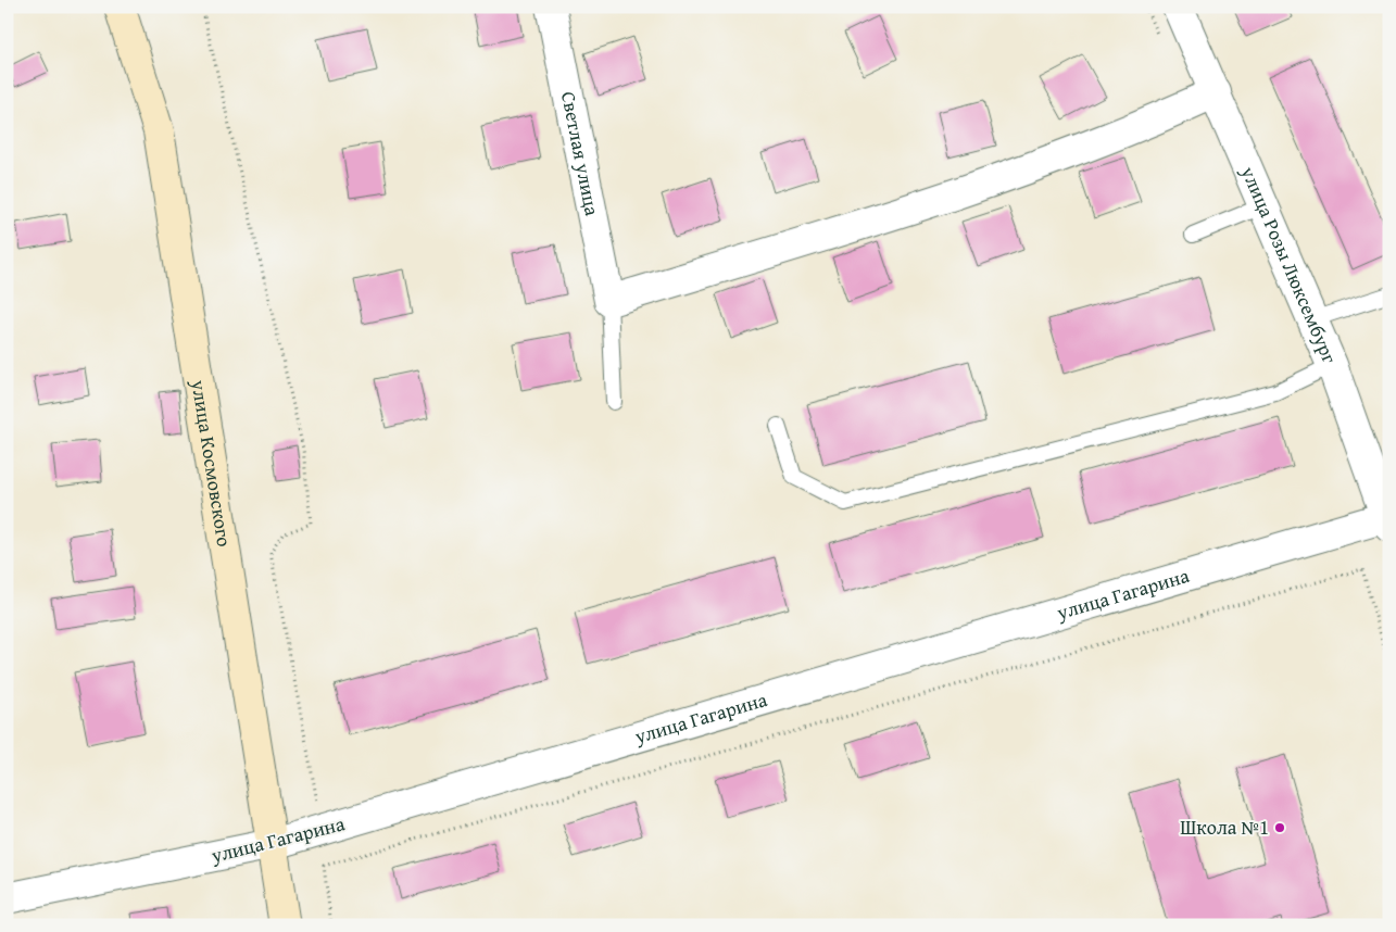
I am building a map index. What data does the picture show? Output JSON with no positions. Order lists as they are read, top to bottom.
{
  "streets": {
    "main road": ["улица Космовского"],
    "street": ["Светлая улица", "улица Розы Люксембург", "улица Гагарина"]
  },
  "crossings": [
    ["улица Розы Люксембург", "улица Гагарина"],
    ["улица Космовского", "улица Гагарина"]
  ],
  "places": ["Школа №1"]
}
